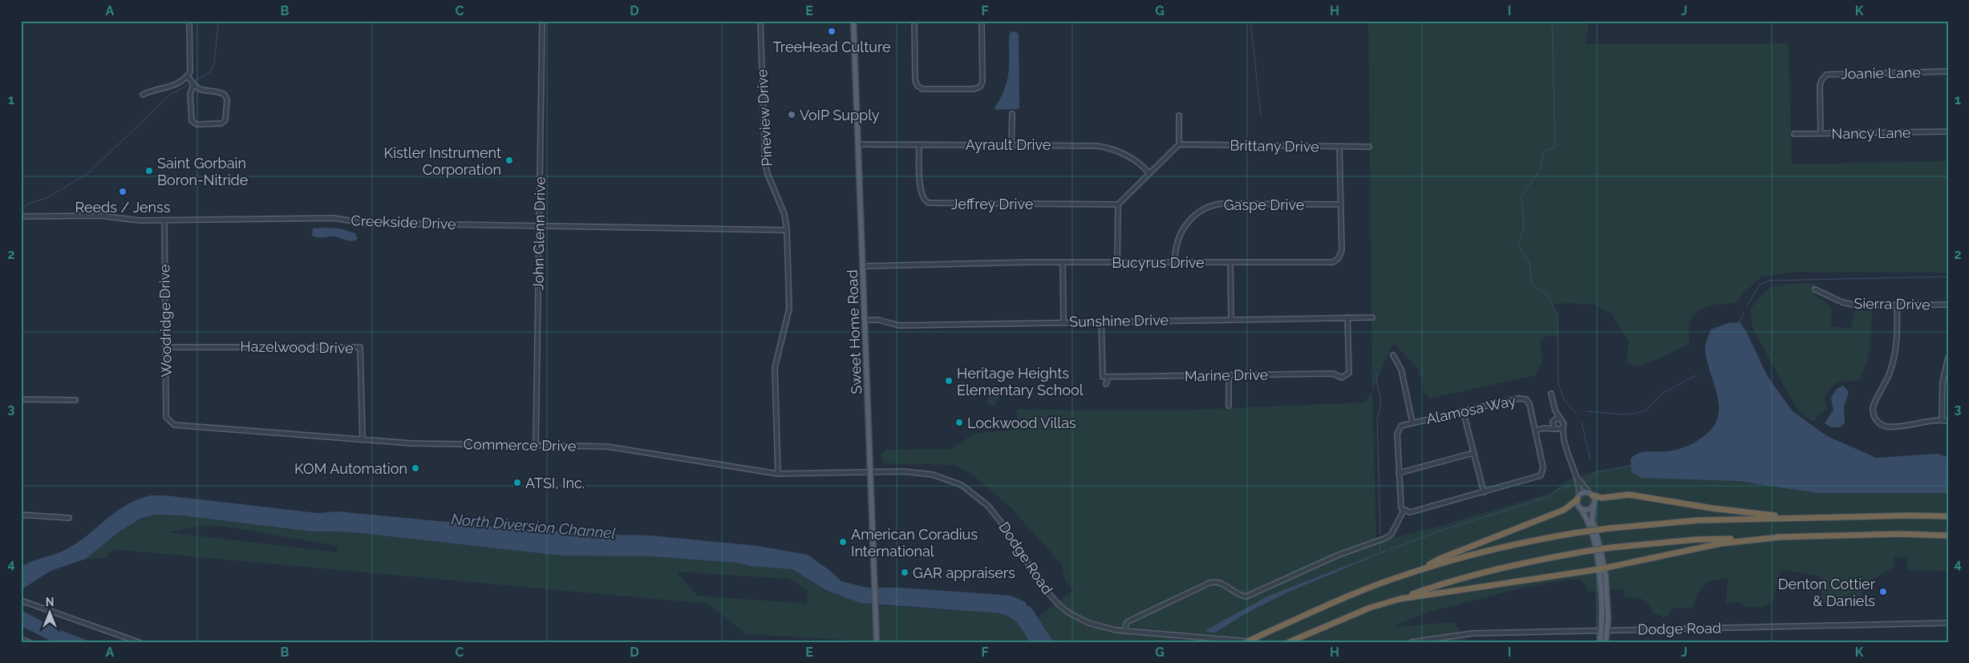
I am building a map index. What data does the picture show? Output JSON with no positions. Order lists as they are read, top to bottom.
{
  "streets": {
    "main road": ["Sweet Home Road"],
    "street": [
      "Joanie Lane",
      "Pineview Drive",
      "Nancy Lane",
      "Ayrault Drive",
      "Brittany Drive",
      "Jeffrey Drive",
      "Gaspe Drive",
      "Creekside Drive",
      "John Glenn Drive",
      "Bucyrus Drive",
      "Sierra Drive",
      "Woodridge Drive",
      "Sunshine Drive",
      "Hazelwood Drive",
      "Marine Drive",
      "Alamosa Way",
      "Commerce Drive",
      "Dodge Road"
    ]
  },
  "crossings": [
    ["Joanie Lane", "Nancy Lane"],
    ["Pineview Drive", "Creekside Drive"],
    ["Pineview Drive", "Commerce Drive"],
    ["Ayrault Drive", "Jeffrey Drive"],
    ["Ayrault Drive", "Sweet Home Road"],
    ["Brittany Drive", "Bucyrus Drive"],
    ["Gaspe Drive", "Bucyrus Drive"],
    ["Creekside Drive", "John Glenn Drive"],
    ["Creekside Drive", "Woodridge Drive"],
    ["John Glenn Drive", "Commerce Drive"],
    ["Bucyrus Drive", "Sweet Home Road"],
    ["Woodridge Drive", "Hazelwood Drive"],
    ["Woodridge Drive", "Commerce Drive"],
    ["Sunshine Drive", "Sweet Home Road"],
    ["Sunshine Drive", "Marine Drive"],
    ["Sweet Home Road", "Commerce Drive"],
    ["Sweet Home Road", "Dodge Road"],
    ["Hazelwood Drive", "Commerce Drive"],
    ["Commerce Drive", "Dodge Road"]
  ],
  "water": ["North Diversion Channel"],
  "places": [
    "TreeHead Culture",
    "VoIP Supply",
    "Kistler Instrument Corporation",
    "Saint Gorbain Boron-Nitride",
    "Reeds / Jenss",
    "Heritage Heights Elementary School",
    "Lockwood Villas",
    "KOM Automation",
    "ATSI, Inc.",
    "American Coradius International",
    "GAR appraisers",
    "Denton Cottier & Daniels"
  ],
  "north": "top",
  "grid": {
    "columns": [
      "A",
      "B",
      "C",
      "D",
      "E",
      "F",
      "G",
      "H",
      "I",
      "J",
      "K"
    ],
    "rows": [
      "1",
      "2",
      "3",
      "4"
    ]
  }
}
